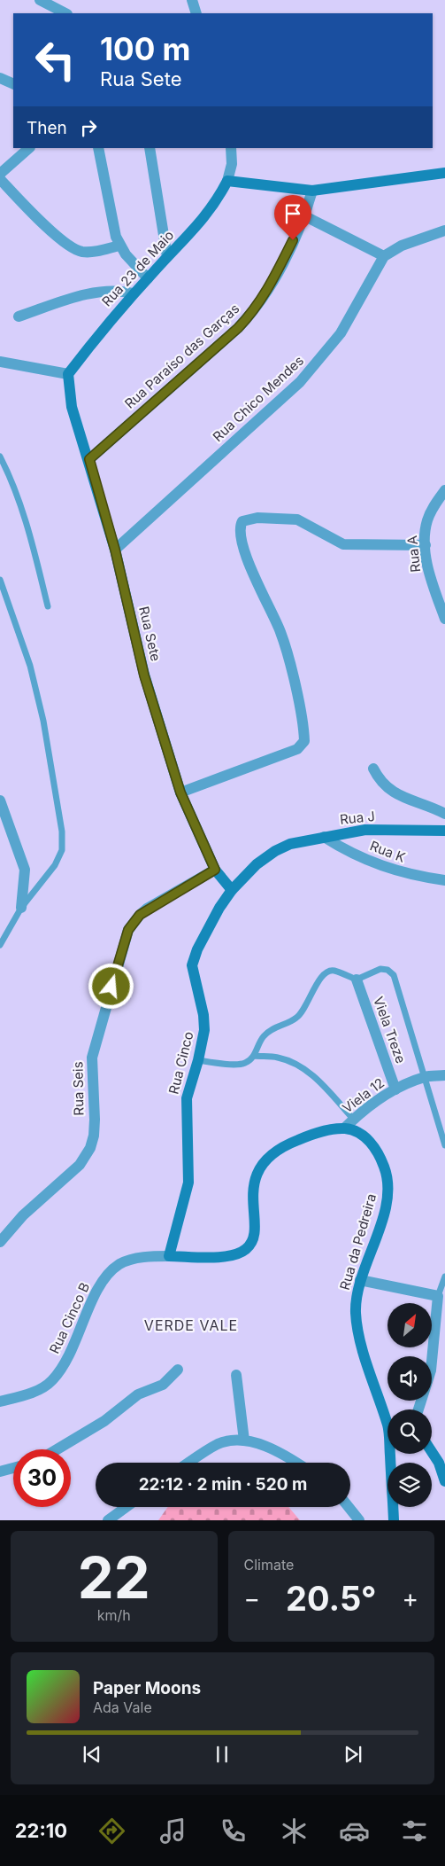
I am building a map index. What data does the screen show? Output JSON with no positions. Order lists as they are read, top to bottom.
{
  "streets": {
    "street": [
      "Rua 23 de Maio",
      "Rua Paraíso das Garças",
      "Rua Chico Mendes",
      "Rua A",
      "Rua Sete",
      "Rua J",
      "Rua K",
      "Viela Treze",
      "Rua Cinco",
      "Rua Seis",
      "Viela 12",
      "Rua da Pedreira",
      "Rua Cinco B"
    ]
  },
  "crossings": [
    ["Rua 23 de Maio", "Rua Sete"],
    ["Rua Paraíso das Garças", "Rua Sete"],
    ["Rua Chico Mendes", "Rua Sete"],
    ["Rua Sete", "Rua Cinco"],
    ["Rua Sete", "Rua Seis"],
    ["Rua J", "Rua K"],
    ["Rua J", "Rua Cinco"],
    ["Viela Treze", "Viela 12"],
    ["Rua Cinco", "Rua Cinco B"],
    ["Viela 12", "Rua da Pedreira"]
  ],
  "districts": ["VERDE VALE"],
  "north": "top right",
  "page": {
    "turn": ["100 m", "Rua Sete"],
    "then": "Then",
    "limit": "30",
    "trip": "22:12 · 2 min · 520 m",
    "tile": [
      ["22", "km/h"],
      "Climate"
    ],
    "heat": ["−", "20.5°", "+"],
    "song": ["Paper Moons", "Ada Vale"],
    "tabs": "22:10"
  }
}
